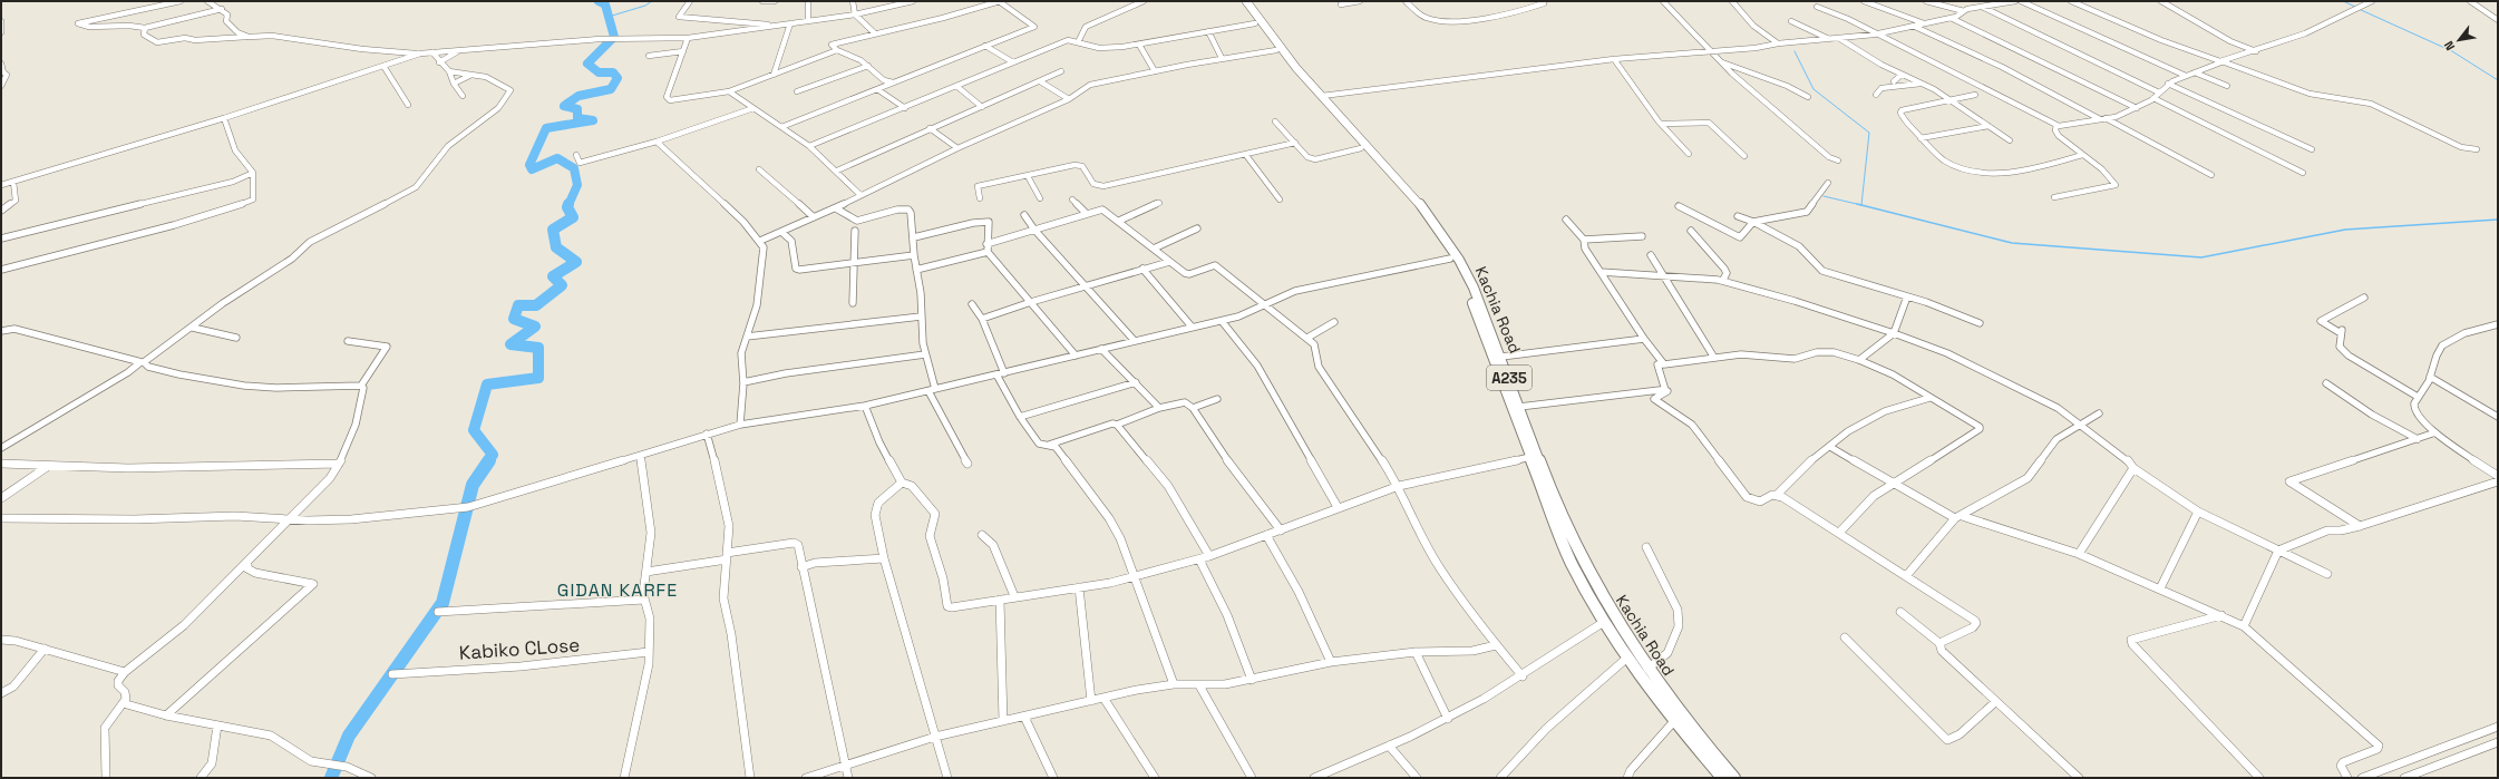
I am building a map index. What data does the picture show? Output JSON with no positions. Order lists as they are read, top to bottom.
{
  "streets": {
    "highway": ["Kachia Road", "A235"],
    "street": ["Kabiko CLose"]
  },
  "districts": ["GIDAN KARFE"],
  "north": "bottom left"
}
